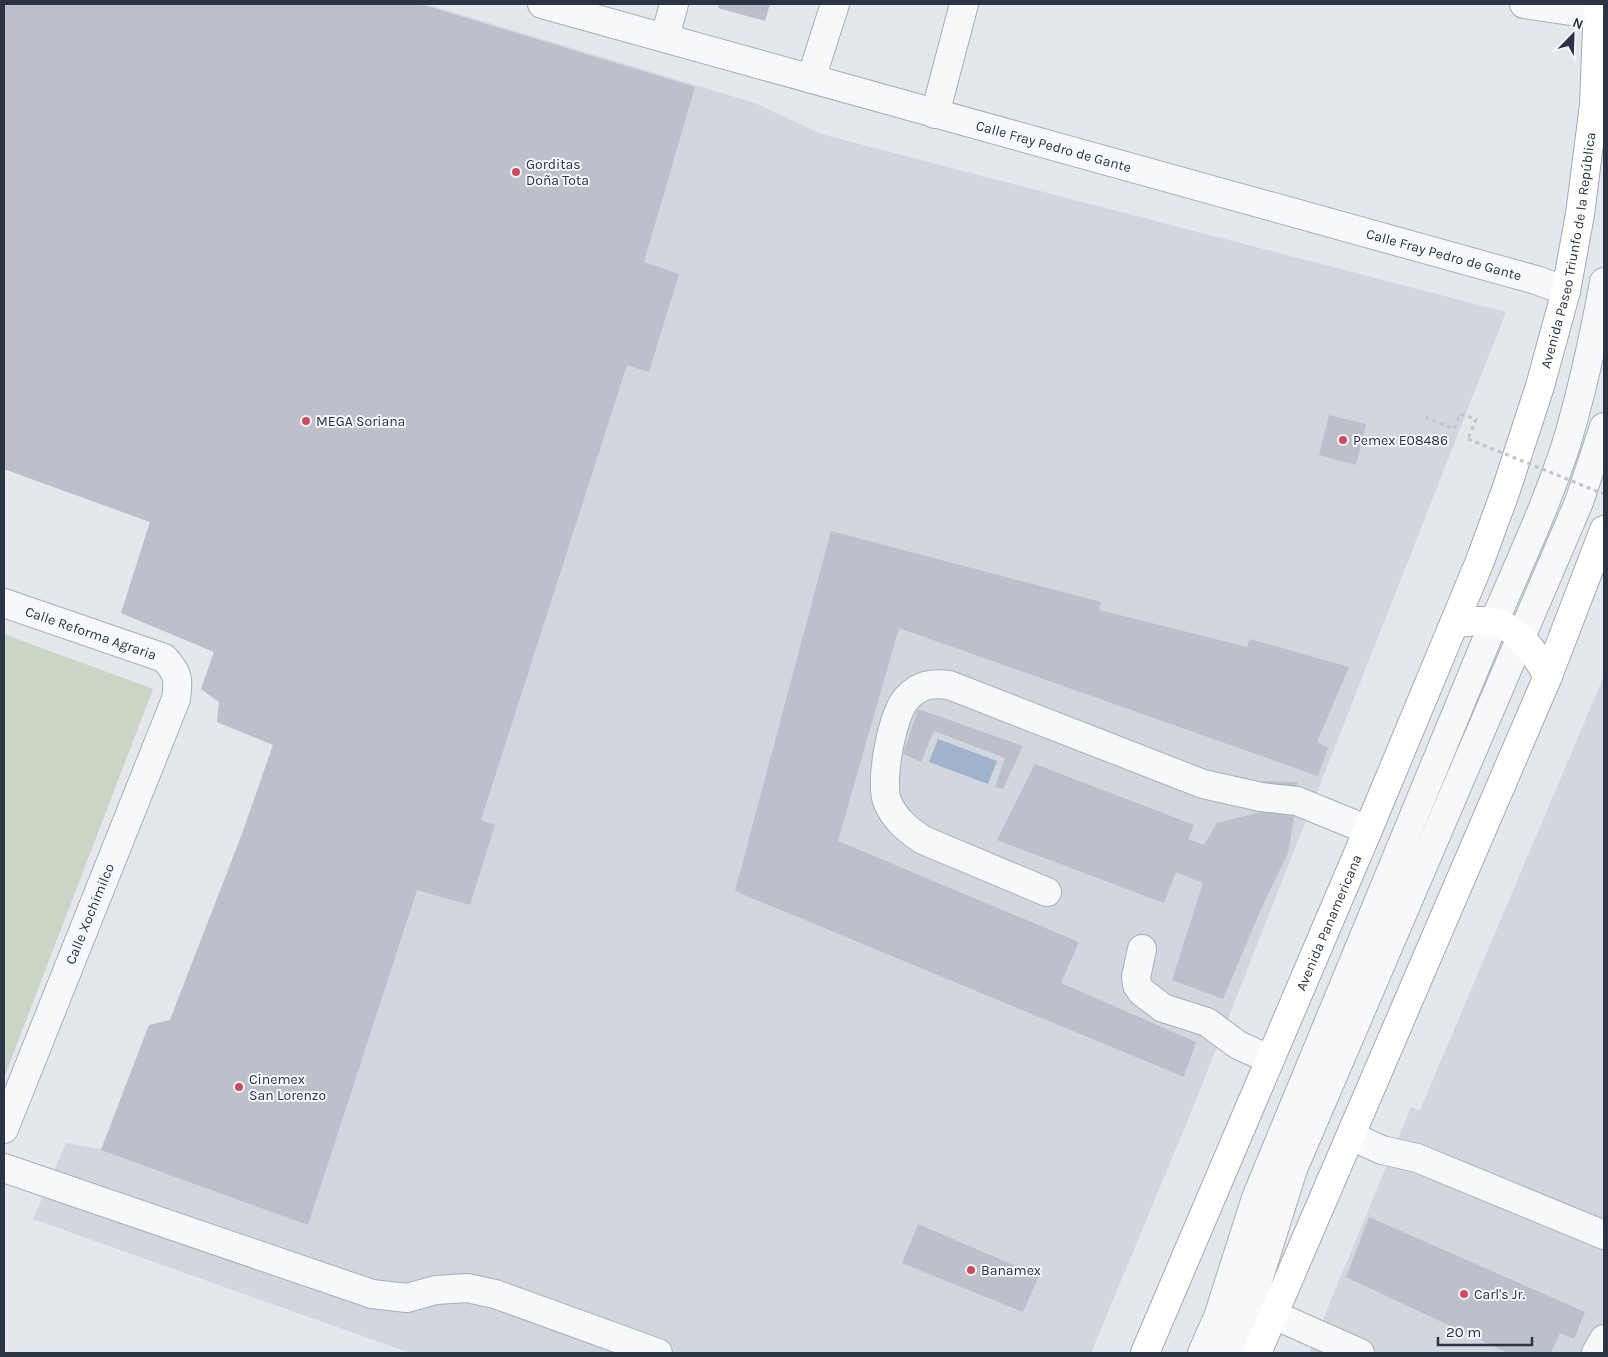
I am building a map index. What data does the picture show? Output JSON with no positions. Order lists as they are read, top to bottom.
{
  "streets": {
    "main road": ["Avenida Paseo Triunfo de la República", "Avenida Panamericana"],
    "street": ["Calle Fray Pedro de Gante", "Calle Reforma Agraria", "Calle Xochimilco"]
  },
  "crossings": [
    ["Calle Fray Pedro de Gante", "Avenida Paseo Triunfo de la República"],
    ["Avenida Paseo Triunfo de la República", "Avenida Panamericana"],
    ["Calle Reforma Agraria", "Calle Xochimilco"]
  ],
  "places": [
    "Gorditas Doña Tota",
    "MEGA Soriana",
    "Pemex E08486",
    "Cinemex San Lorenzo",
    "Banamex",
    "Carl's Jr."
  ],
  "scale_bar": "20 m",
  "north": "top right"
}
